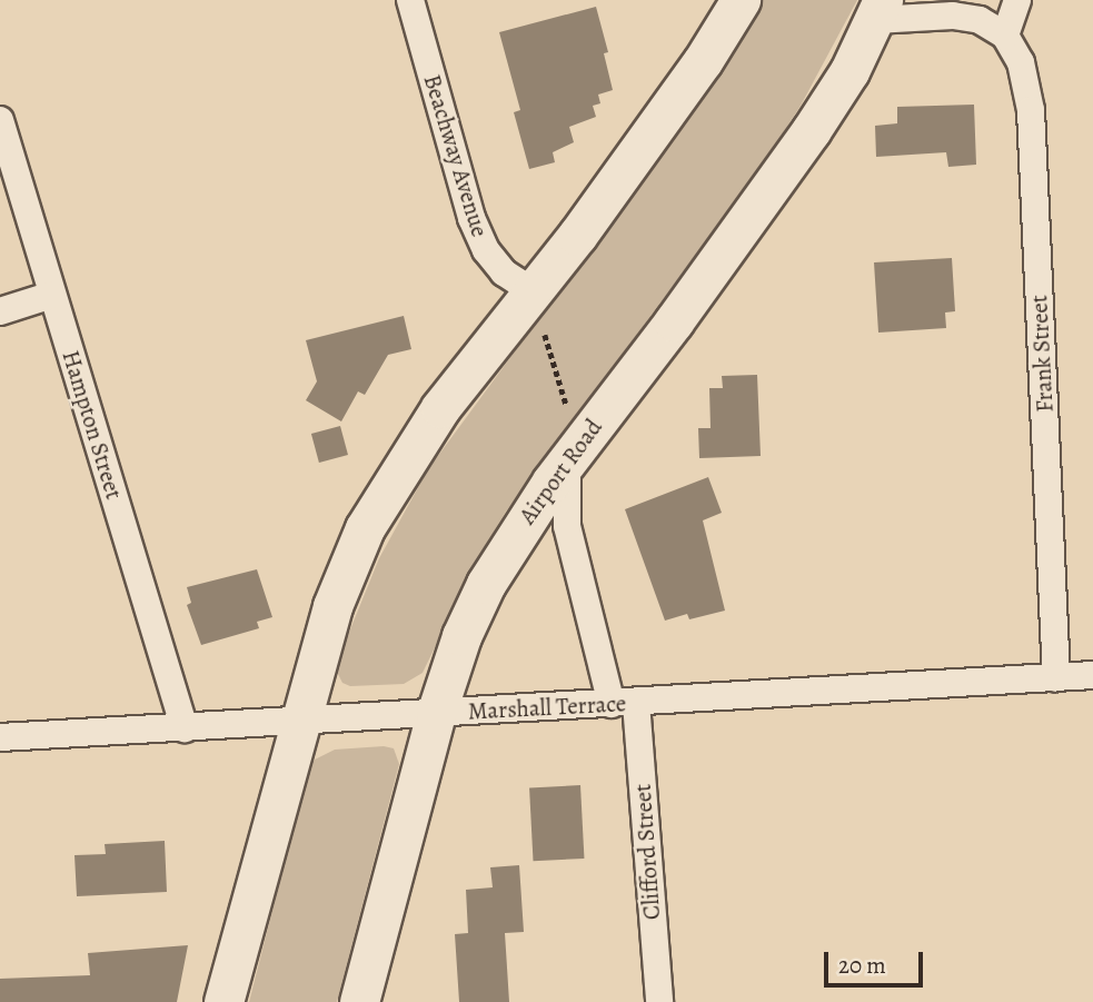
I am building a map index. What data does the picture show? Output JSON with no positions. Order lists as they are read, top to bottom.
{
  "streets": {
    "main road": ["Airport Road"],
    "street": [
      "Beachway Avenue",
      "Frank Street",
      "Hampton Street",
      "Marshall Terrace",
      "Clifford Street"
    ]
  },
  "crossings": [
    ["Frank Street", "Marshall Terrace"],
    ["Hampton Street", "Marshall Terrace"],
    ["Airport Road", "Marshall Terrace"],
    ["Marshall Terrace", "Clifford Street"]
  ],
  "scale_bar": "20 m"
}
